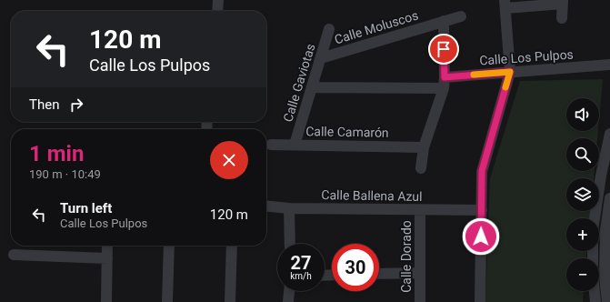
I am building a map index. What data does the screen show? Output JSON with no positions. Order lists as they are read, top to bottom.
{
  "streets": {
    "street": [
      "Calle Moluscos",
      "Calle Los Pulpos",
      "Calle Gaviotas",
      "Calle Camarón",
      "Calle Ballena Azul",
      "Calle Dorado"
    ]
  },
  "crossings": [
    ["Calle Moluscos", "Calle Gaviotas"],
    ["Calle Gaviotas", "Calle Camarón"],
    ["Calle Ballena Azul", "Calle Dorado"]
  ],
  "page": {
    "turn": ["120 m", "Calle Los Pulpos"],
    "then": "Then",
    "map_buttons": ["+", "−"],
    "heading": ["1 min", "190 m · 10:49"],
    "list": [
      {
        "name": "Turn left",
        "note": "Calle Los Pulpos",
        "value": "120 m"
      }
    ],
    "speed": "27 km/h",
    "limit": "30"
  }
}
